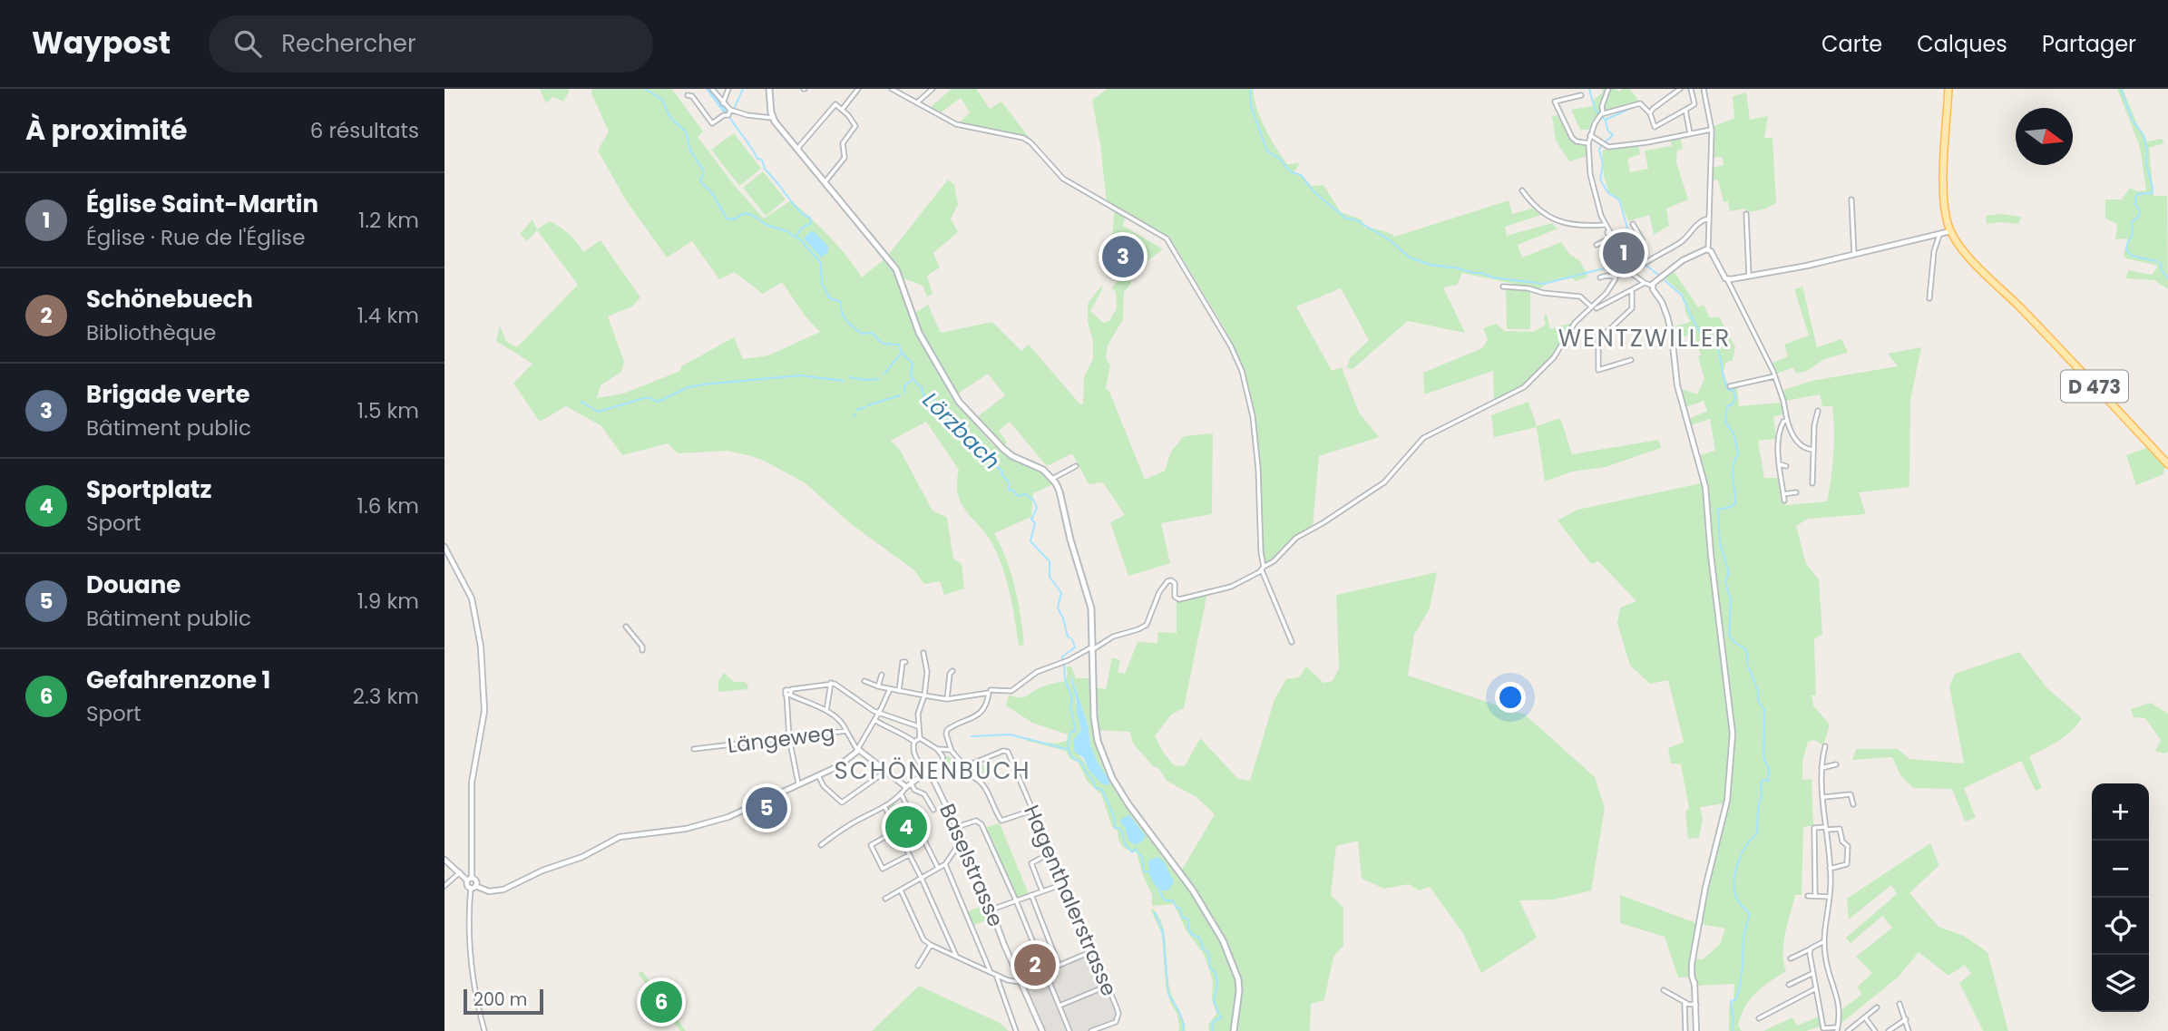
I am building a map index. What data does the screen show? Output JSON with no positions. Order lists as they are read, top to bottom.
{
  "streets": {
    "main road": ["D 473"],
    "street": ["Längeweg", "Baselstrasse", "Hagenthalerstrasse"]
  },
  "districts": ["WENTZWILLER", "SCHÖNENBUCH"],
  "water": ["Lörzbach"],
  "scale_bar": "200 m",
  "north": "right",
  "page": {
    "header": "Waypost",
    "search": "Rechercher",
    "nav": ["Carte", "Calques", "Partager"],
    "heading": ["À proximité", "6 résultats"],
    "list": [
      {
        "mark": "1",
        "name": "Église Saint-Martin",
        "note": "Église · Rue de l'Église",
        "value": "1.2 km"
      },
      {
        "mark": "2",
        "name": "Schönebuech",
        "note": "Bibliothèque",
        "value": "1.4 km"
      },
      {
        "mark": "3",
        "name": "Brigade verte",
        "note": "Bâtiment public",
        "value": "1.5 km"
      },
      {
        "mark": "4",
        "name": "Sportplatz",
        "note": "Sport",
        "value": "1.6 km"
      },
      {
        "mark": "5",
        "name": "Douane",
        "note": "Bâtiment public",
        "value": "1.9 km"
      },
      {
        "mark": "6",
        "name": "Gefahrenzone 1",
        "note": "Sport",
        "value": "2.3 km"
      }
    ],
    "pins": [
      "1",
      "3",
      "5",
      "4",
      "2",
      "6"
    ],
    "map_buttons": ["+", "−"],
    "scale": "200 m"
  }
}
